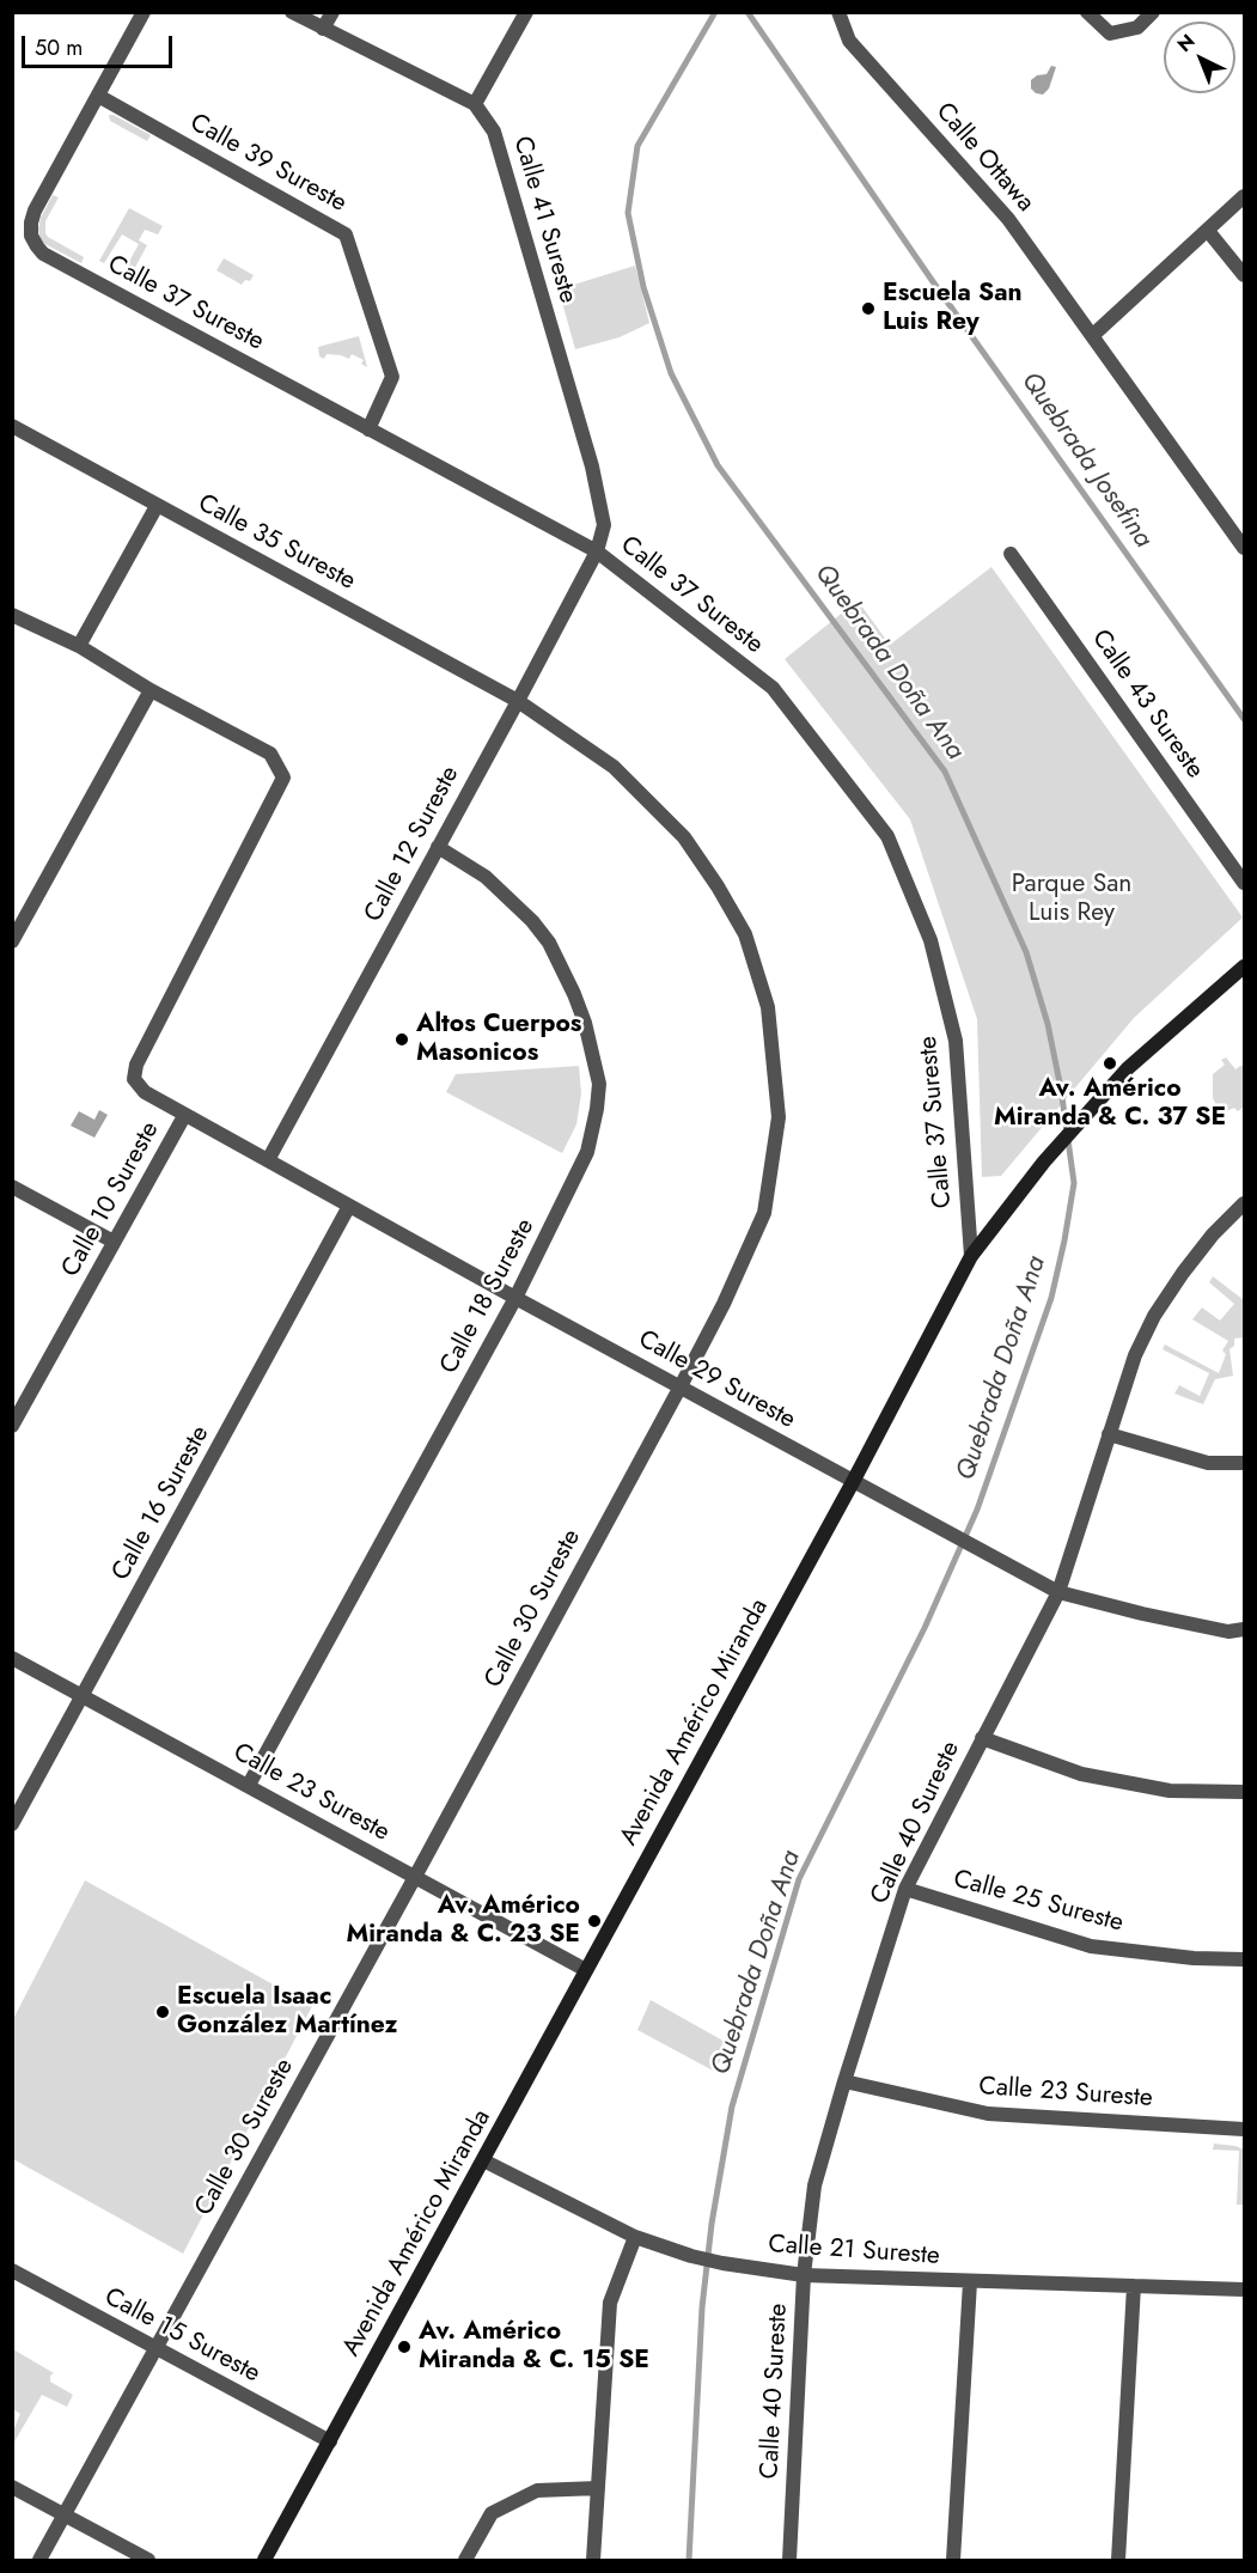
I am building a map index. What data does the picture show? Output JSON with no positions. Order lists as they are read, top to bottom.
{
  "streets": {
    "street": [
      "Calle Ottawa",
      "Calle 39 Sureste",
      "Calle 41 Sureste",
      "Calle 37 Sureste",
      "Calle 35 Sureste",
      "Calle 43 Sureste",
      "Calle 12 Sureste",
      "Calle 10 Sureste",
      "Calle 18 Sureste",
      "Calle 29 Sureste",
      "Calle 16 Sureste",
      "Calle 30 Sureste",
      "Avenida Américo Miranda",
      "Calle 23 Sureste",
      "Calle 40 Sureste",
      "Calle 25 Sureste",
      "Calle 21 Sureste",
      "Calle 15 Sureste"
    ]
  },
  "crossings": [
    ["Calle 39 Sureste", "Calle 37 Sureste"],
    ["Calle 41 Sureste", "Calle 37 Sureste"],
    ["Calle 41 Sureste", "Calle 12 Sureste"],
    ["Calle 37 Sureste", "Calle 12 Sureste"],
    ["Calle 37 Sureste", "Avenida Américo Miranda"],
    ["Calle 35 Sureste", "Calle 12 Sureste"],
    ["Calle 35 Sureste", "Calle 30 Sureste"],
    ["Calle 12 Sureste", "Calle 18 Sureste"],
    ["Calle 12 Sureste", "Calle 29 Sureste"],
    ["Calle 12 Sureste", "Calle 30 Sureste"],
    ["Calle 10 Sureste", "Calle 29 Sureste"],
    ["Calle 18 Sureste", "Calle 29 Sureste"],
    ["Calle 18 Sureste", "Calle 23 Sureste"],
    ["Calle 29 Sureste", "Calle 16 Sureste"],
    ["Calle 29 Sureste", "Calle 30 Sureste"],
    ["Calle 29 Sureste", "Avenida Américo Miranda"],
    ["Calle 29 Sureste", "Calle 40 Sureste"],
    ["Calle 16 Sureste", "Calle 23 Sureste"],
    ["Calle 30 Sureste", "Calle 23 Sureste"],
    ["Calle 30 Sureste", "Calle 15 Sureste"],
    ["Avenida Américo Miranda", "Calle 23 Sureste"],
    ["Avenida Américo Miranda", "Calle 21 Sureste"],
    ["Avenida Américo Miranda", "Calle 15 Sureste"],
    ["Calle 23 Sureste", "Calle 40 Sureste"],
    ["Calle 40 Sureste", "Calle 25 Sureste"],
    ["Calle 40 Sureste", "Calle 21 Sureste"]
  ],
  "water": ["Quebrada Josefina", "Quebrada Doña Ana"],
  "parks": ["Parque San Luis Rey"],
  "places": [
    "Escuela San Luis Rey",
    "Altos Cuerpos Masonicos",
    "Av. Américo Miranda & C. 37 SE",
    "Av. Américo Miranda & C. 23 SE",
    "Escuela Isaac González Martínez",
    "Av. Américo Miranda & C. 15 SE"
  ],
  "scale_bar": "50 m",
  "north": "top left"
}
